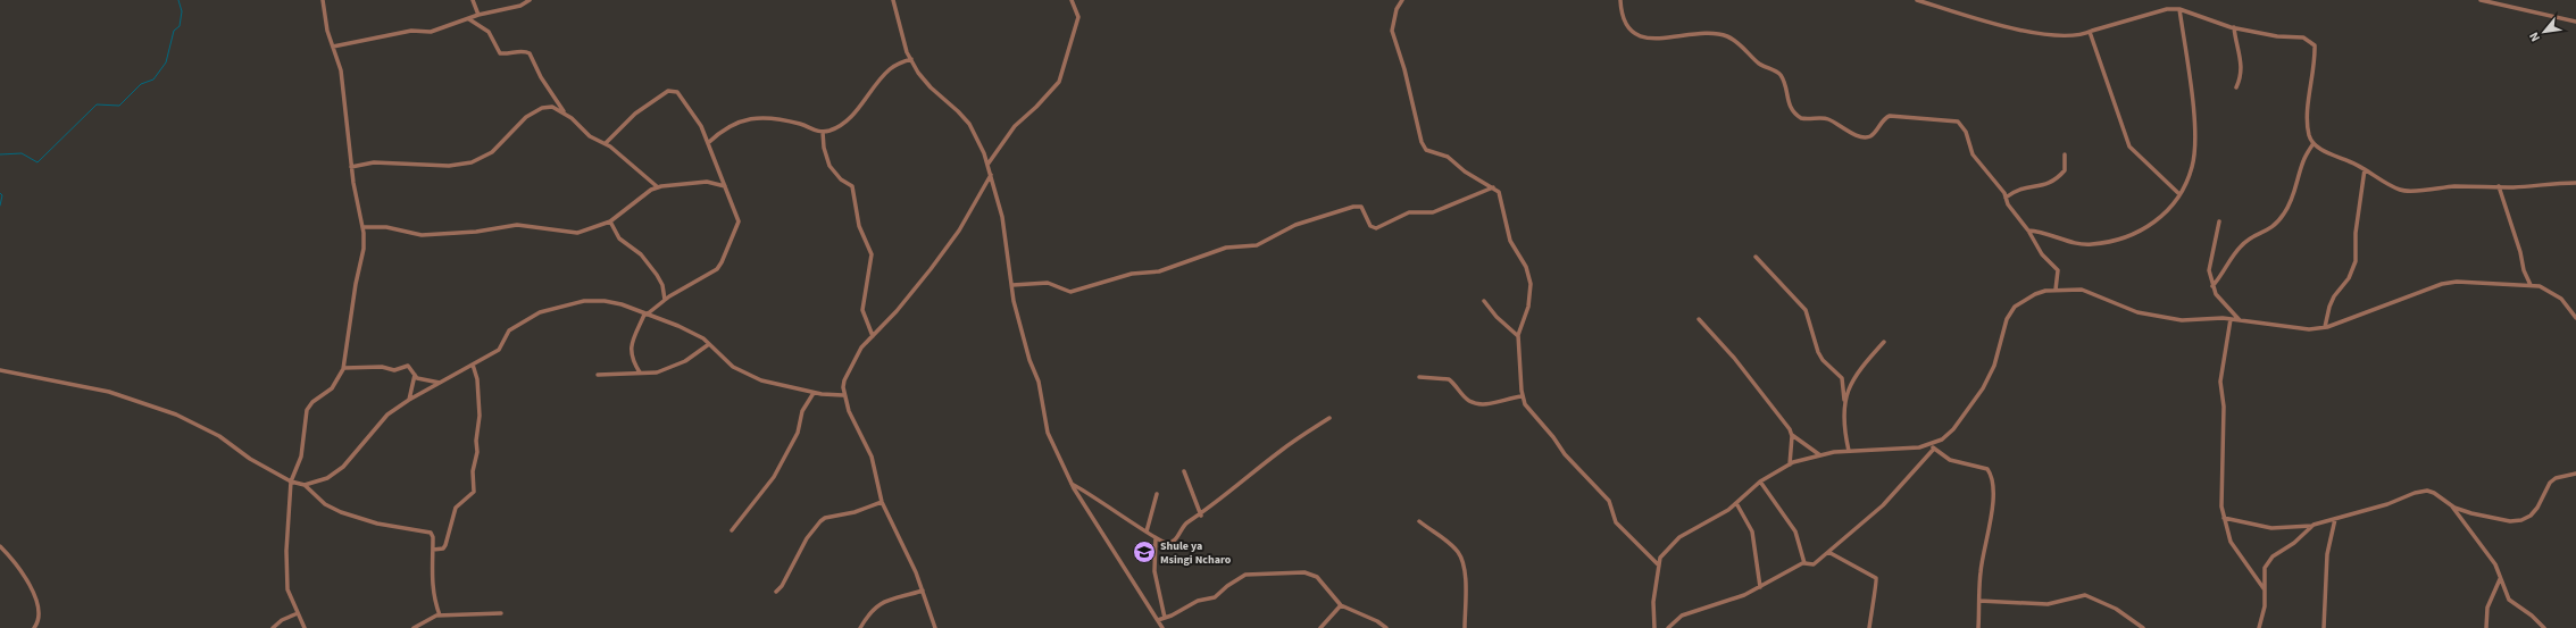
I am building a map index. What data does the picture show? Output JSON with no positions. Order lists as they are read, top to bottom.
{
  "places": {
    "school or university": ["Shule ya Msingi Ncharo"]
  },
  "north": "bottom left"
}
